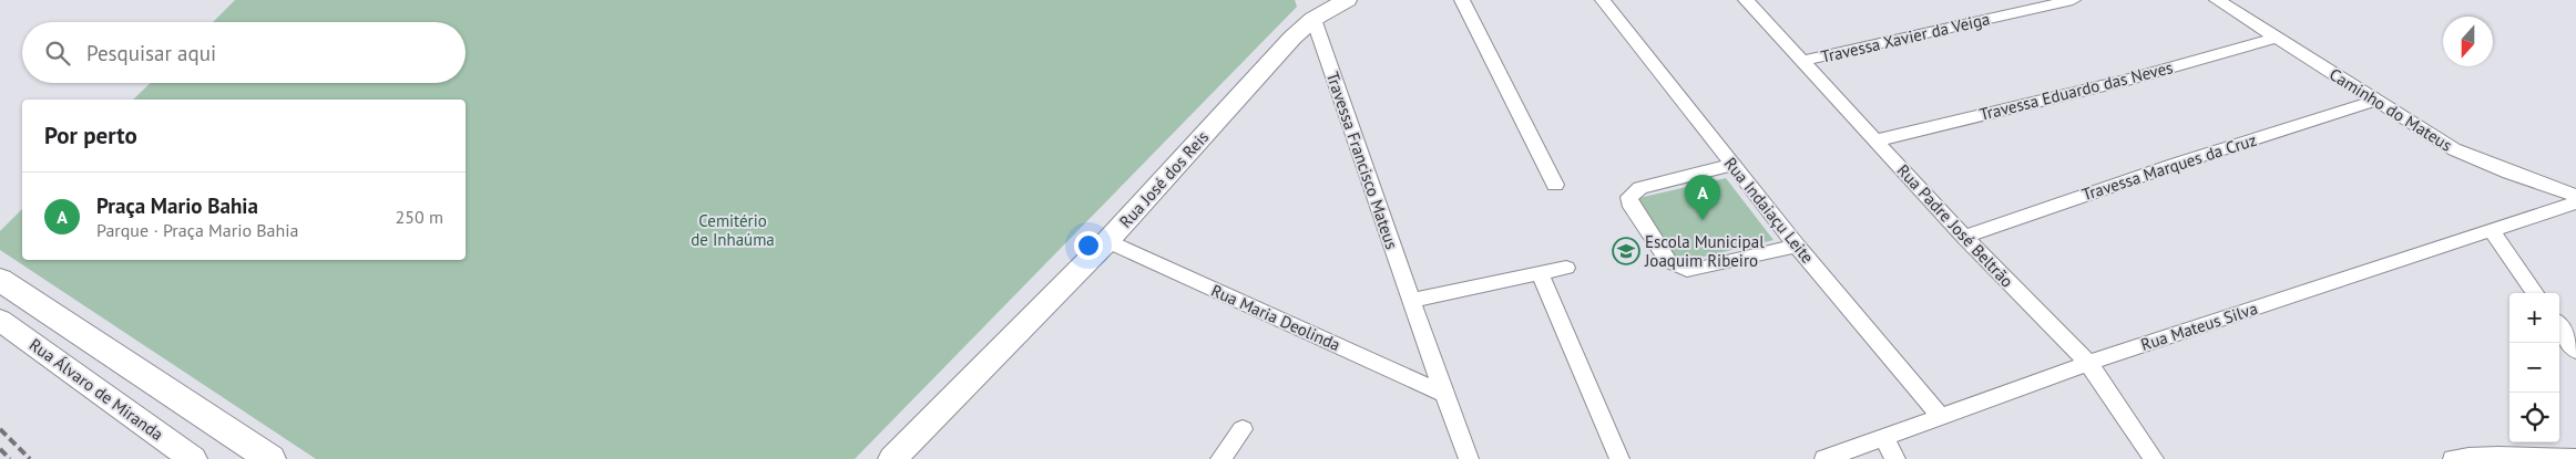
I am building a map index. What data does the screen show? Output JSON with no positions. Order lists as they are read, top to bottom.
{
  "streets": {
    "street": [
      "Travessa Xavier da Veiga",
      "Travessa Eduardo das Neves",
      "Caminho do Mateus",
      "Travessa Francisco Mateus",
      "Travessa Marques da Cruz",
      "Rua José dos Reis",
      "Rua Indaiaçu Leite",
      "Rua Padre José Beltrão",
      "Rua Maria Deolinda",
      "Rua Mateus Silva",
      "Rua Álvaro de Miranda"
    ]
  },
  "crossings": [
    ["Travessa Xavier da Veiga", "Rua Padre José Beltrão"],
    ["Travessa Eduardo das Neves", "Caminho do Mateus"],
    ["Travessa Eduardo das Neves", "Rua Padre José Beltrão"],
    ["Caminho do Mateus", "Travessa Marques da Cruz"],
    ["Travessa Francisco Mateus", "Rua José dos Reis"],
    ["Travessa Francisco Mateus", "Rua Maria Deolinda"],
    ["Travessa Marques da Cruz", "Rua Padre José Beltrão"],
    ["Rua José dos Reis", "Rua Maria Deolinda"],
    ["Rua Indaiaçu Leite", "Rua Mateus Silva"],
    ["Rua Padre José Beltrão", "Rua Mateus Silva"]
  ],
  "parks": ["Cemitério de Inhaúma"],
  "places": {
    "school or university": ["Escola Municipal Joaquim Ribeiro"]
  },
  "north": "bottom",
  "page": {
    "search": "Pesquisar aqui",
    "heading": "Por perto",
    "list": [
      {
        "mark": "A",
        "name": "Praça Mario Bahia",
        "note": "Parque · Praça Mario Bahia",
        "value": "250 m"
      }
    ],
    "pins": "A",
    "map_buttons": ["+", "−"]
  }
}
